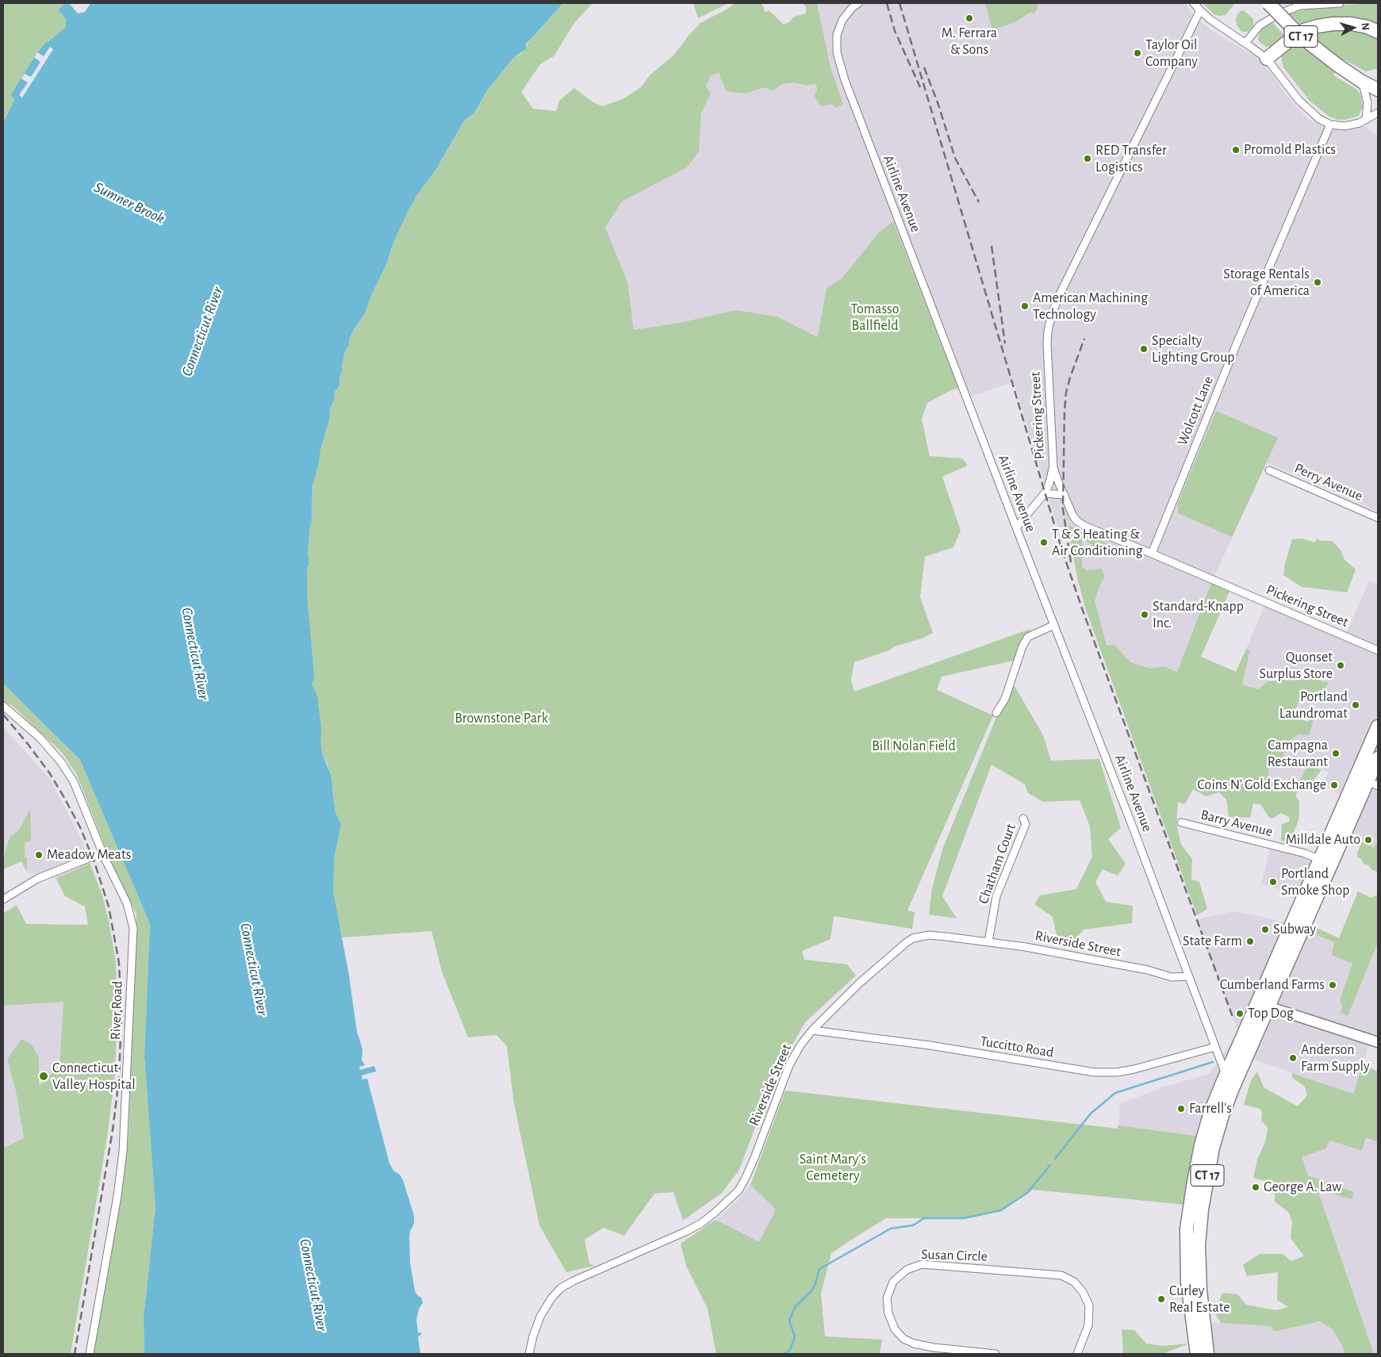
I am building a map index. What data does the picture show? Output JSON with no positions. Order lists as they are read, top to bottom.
{
  "streets": {
    "highway": ["CT 17"],
    "street": [
      "Airline Avenue",
      "Wolcott Lane",
      "Pickering Street",
      "Perry Avenue",
      "Barry Avenue",
      "Chatham Court",
      "Riverside Street",
      "River Road",
      "Tuccitto Road",
      "Susan Circle"
    ]
  },
  "crossings": [
    ["CT 17", "Airline Avenue"],
    ["CT 17", "Barry Avenue"],
    ["Airline Avenue", "Riverside Street"],
    ["Airline Avenue", "Tuccitto Road"],
    ["Wolcott Lane", "Pickering Street"],
    ["Chatham Court", "Riverside Street"],
    ["Riverside Street", "Tuccitto Road"]
  ],
  "water": ["Sumner Brook", "Connecticut River"],
  "parks": [
    "Tomasso Ballfield",
    "Brownstone Park",
    "Bill Nolan Field",
    "Saint Mary's Cemetery"
  ],
  "places": [
    "M. Ferrara & Sons",
    "Taylor Oil Company",
    "Promold Plastics",
    "RED Transfer Logistics",
    "Storage Rentals of America",
    "American Machining Technology",
    "Specialty Lighting Group",
    "T & S Heating & Air Conditioning",
    "Standard-Knapp Inc.",
    "Quonset Surplus Store",
    "Portland Laundromat",
    "Campagna Restaurant",
    "Coins N' Gold Exchange",
    "Milldale Auto",
    "Meadow Meats",
    "Portland Smoke Shop",
    "Subway",
    "State Farm",
    "Cumberland Farms",
    "Top Dog",
    "Anderson Farm Supply",
    "Connecticut Valley Hospital",
    "Farrell's",
    "George A. Law",
    "Curley Real Estate"
  ],
  "north": "right"
}
